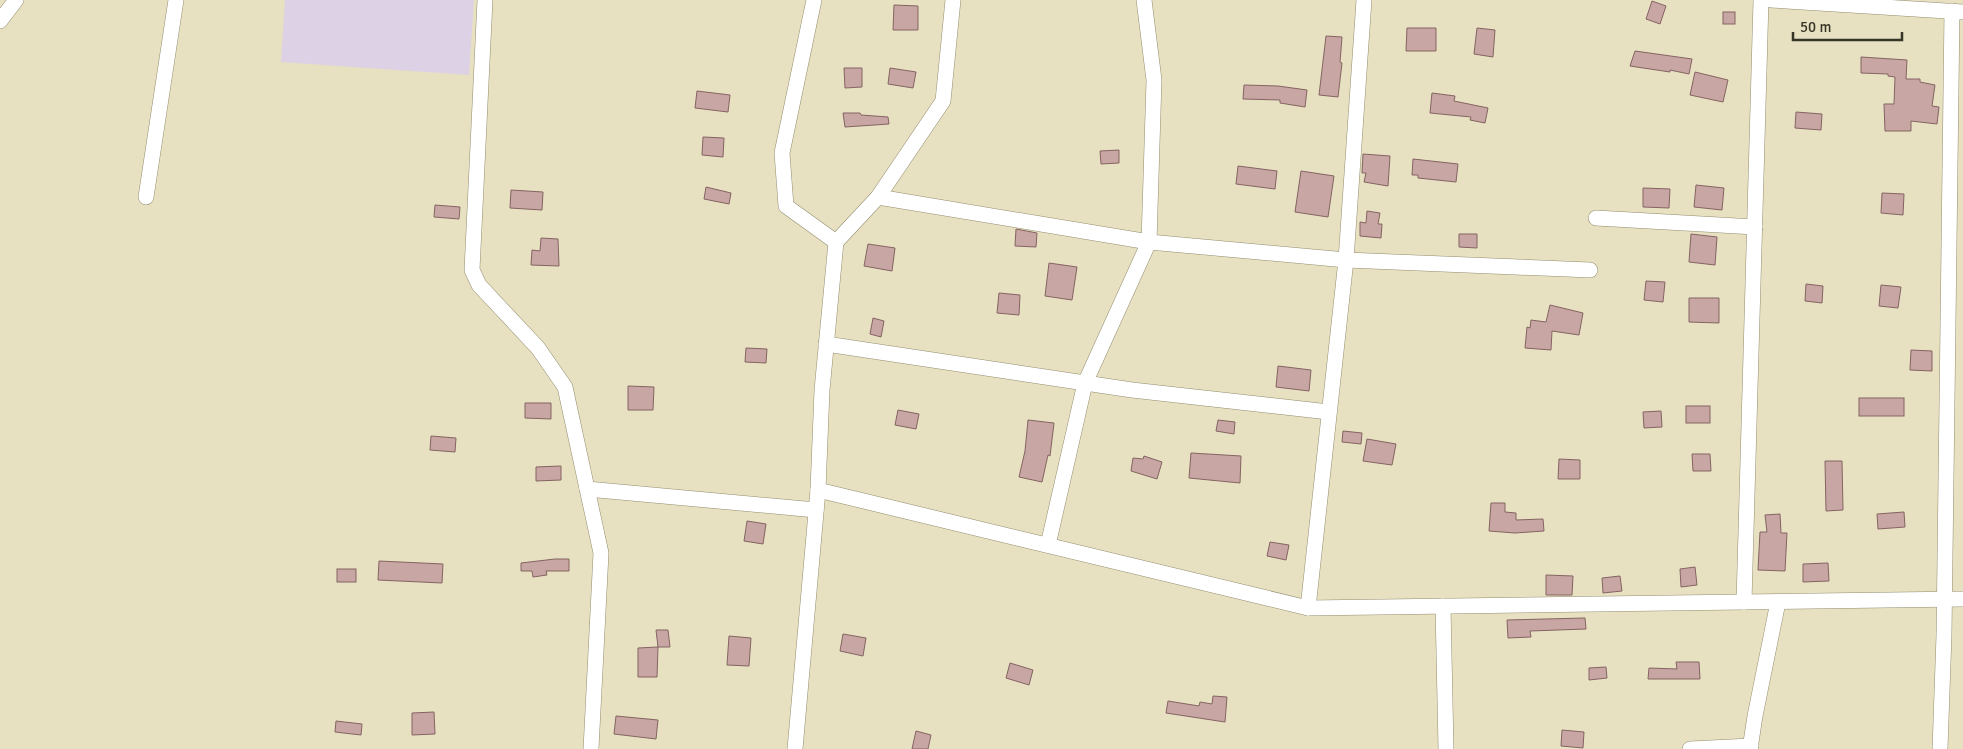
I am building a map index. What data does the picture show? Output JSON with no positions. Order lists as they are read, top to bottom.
{
  "scale_bar": "50 m"
}
